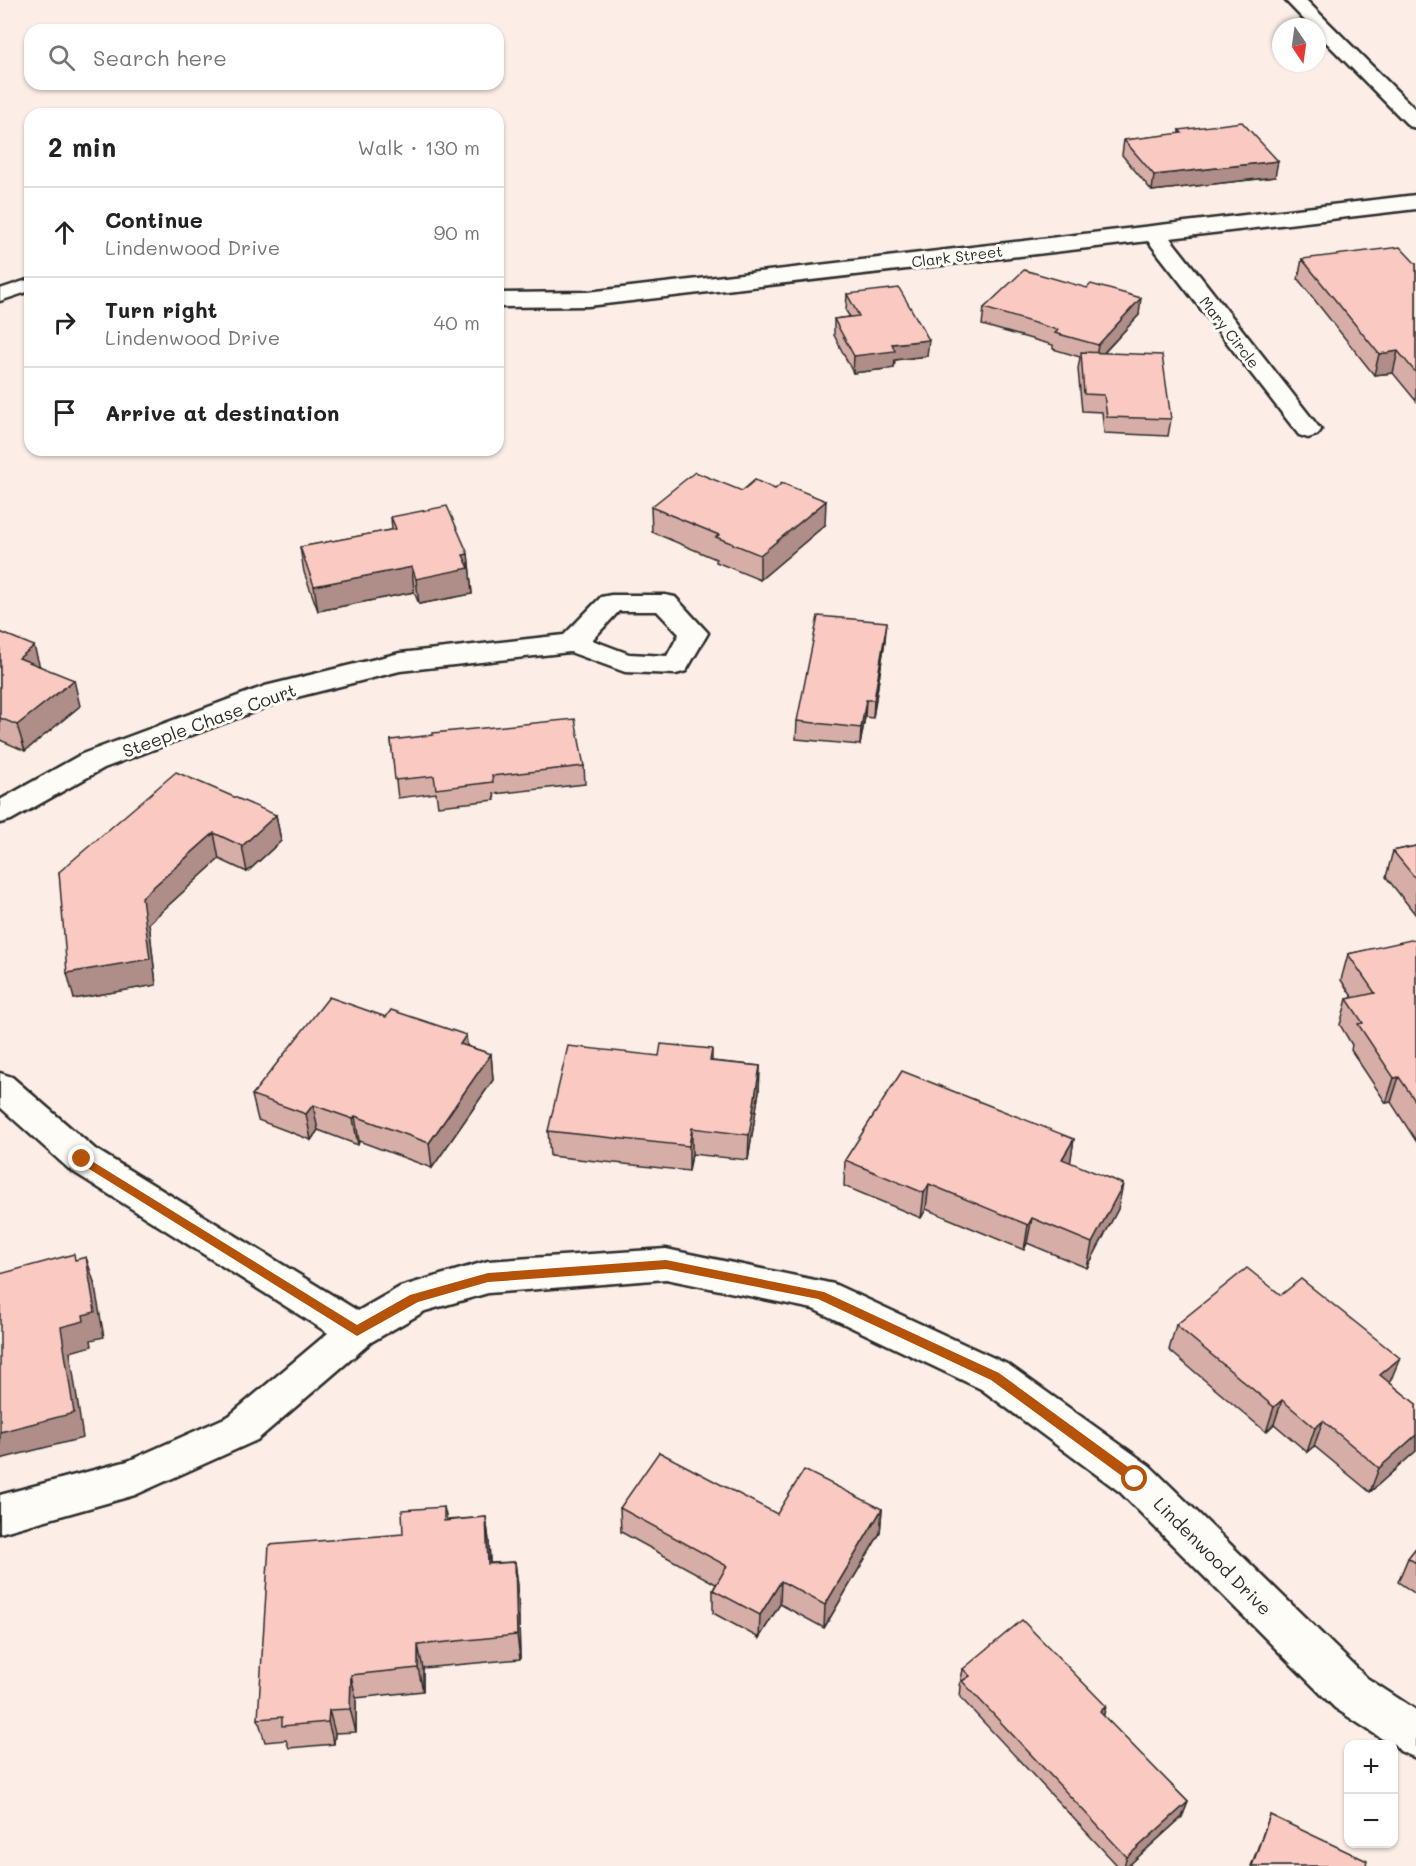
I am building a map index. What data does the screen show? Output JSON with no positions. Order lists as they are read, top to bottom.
{
  "streets": {
    "street": [
      "Clark Street",
      "Mary Circle",
      "Steeple Chase Court",
      "Lindenwood Drive"
    ]
  },
  "crossings": [
    ["Clark Street", "Mary Circle"]
  ],
  "north": "bottom",
  "page": {
    "search": "Search here",
    "heading": ["2 min", "Walk · 130 m"],
    "list": [
      ["Continue", "Lindenwood Drive", "90 m"],
      ["Turn right", "Lindenwood Drive", "40 m"],
      "Arrive at destination"
    ],
    "map_buttons": ["+", "−"]
  }
}
